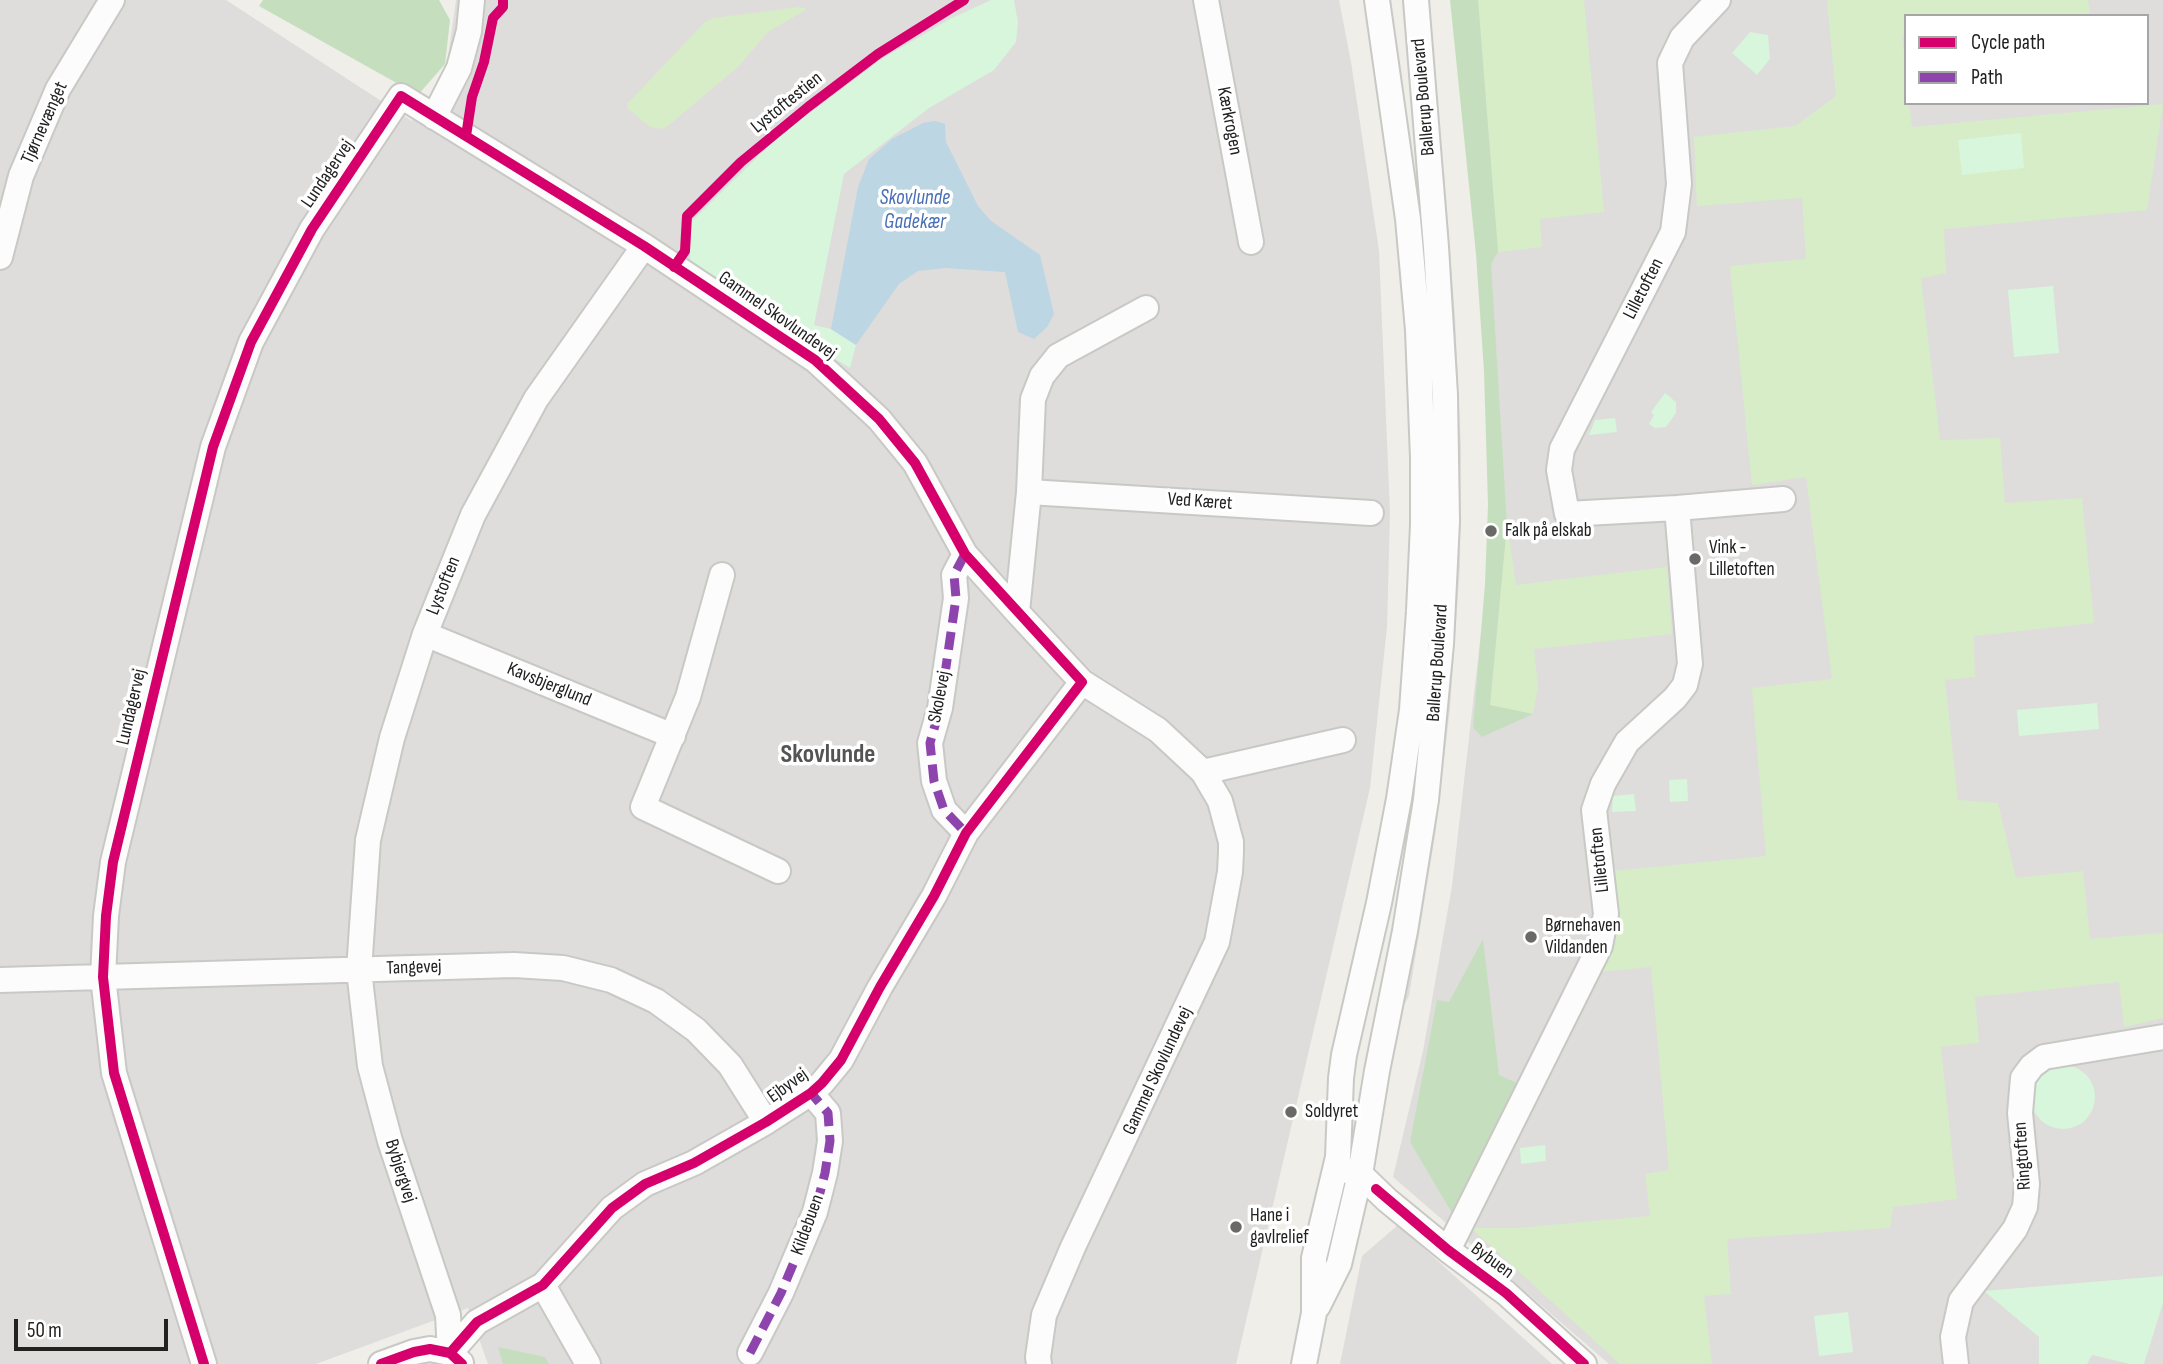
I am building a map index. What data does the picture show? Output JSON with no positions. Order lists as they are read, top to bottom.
{
  "streets": {
    "street": [
      "Ballerup Boulevard",
      "Kærkrogen",
      "Tjørnevænget",
      "Lundagervej",
      "Lilletoften",
      "Gammel Skovlundevej",
      "Ved Kæret",
      "Lystoften",
      "Kavsbjerglund",
      "Skolevej",
      "Tangevej",
      "Ejbyvej",
      "Ringtoften",
      "Bybjergvej",
      "Kildebuen",
      "Bybuen"
    ],
    "cycle path": ["Lystoftestien"]
  },
  "crossings": [
    ["Ballerup Boulevard", "Bybuen"],
    ["Lundagervej", "Gammel Skovlundevej"],
    ["Lundagervej", "Tangevej"],
    ["Lilletoften", "Bybuen"],
    ["Gammel Skovlundevej", "Lystoften"],
    ["Gammel Skovlundevej", "Skolevej"],
    ["Gammel Skovlundevej", "Ejbyvej"],
    ["Lystoften", "Kavsbjerglund"],
    ["Lystoften", "Tangevej"],
    ["Lystoften", "Bybjergvej"],
    ["Skolevej", "Ejbyvej"],
    ["Tangevej", "Ejbyvej"],
    ["Tangevej", "Bybjergvej"],
    ["Ejbyvej", "Bybjergvej"],
    ["Ejbyvej", "Kildebuen"]
  ],
  "districts": ["Skovlunde"],
  "water": ["Skovlunde Gadekær"],
  "places": [
    "Falk på elskab",
    "Vink - Lilletoften",
    "Børnehaven Vildanden",
    "Soldyret",
    "Hane i gavlrelief"
  ],
  "legend": ["Cycle path", "Path"],
  "scale_bar": "50 m"
}
